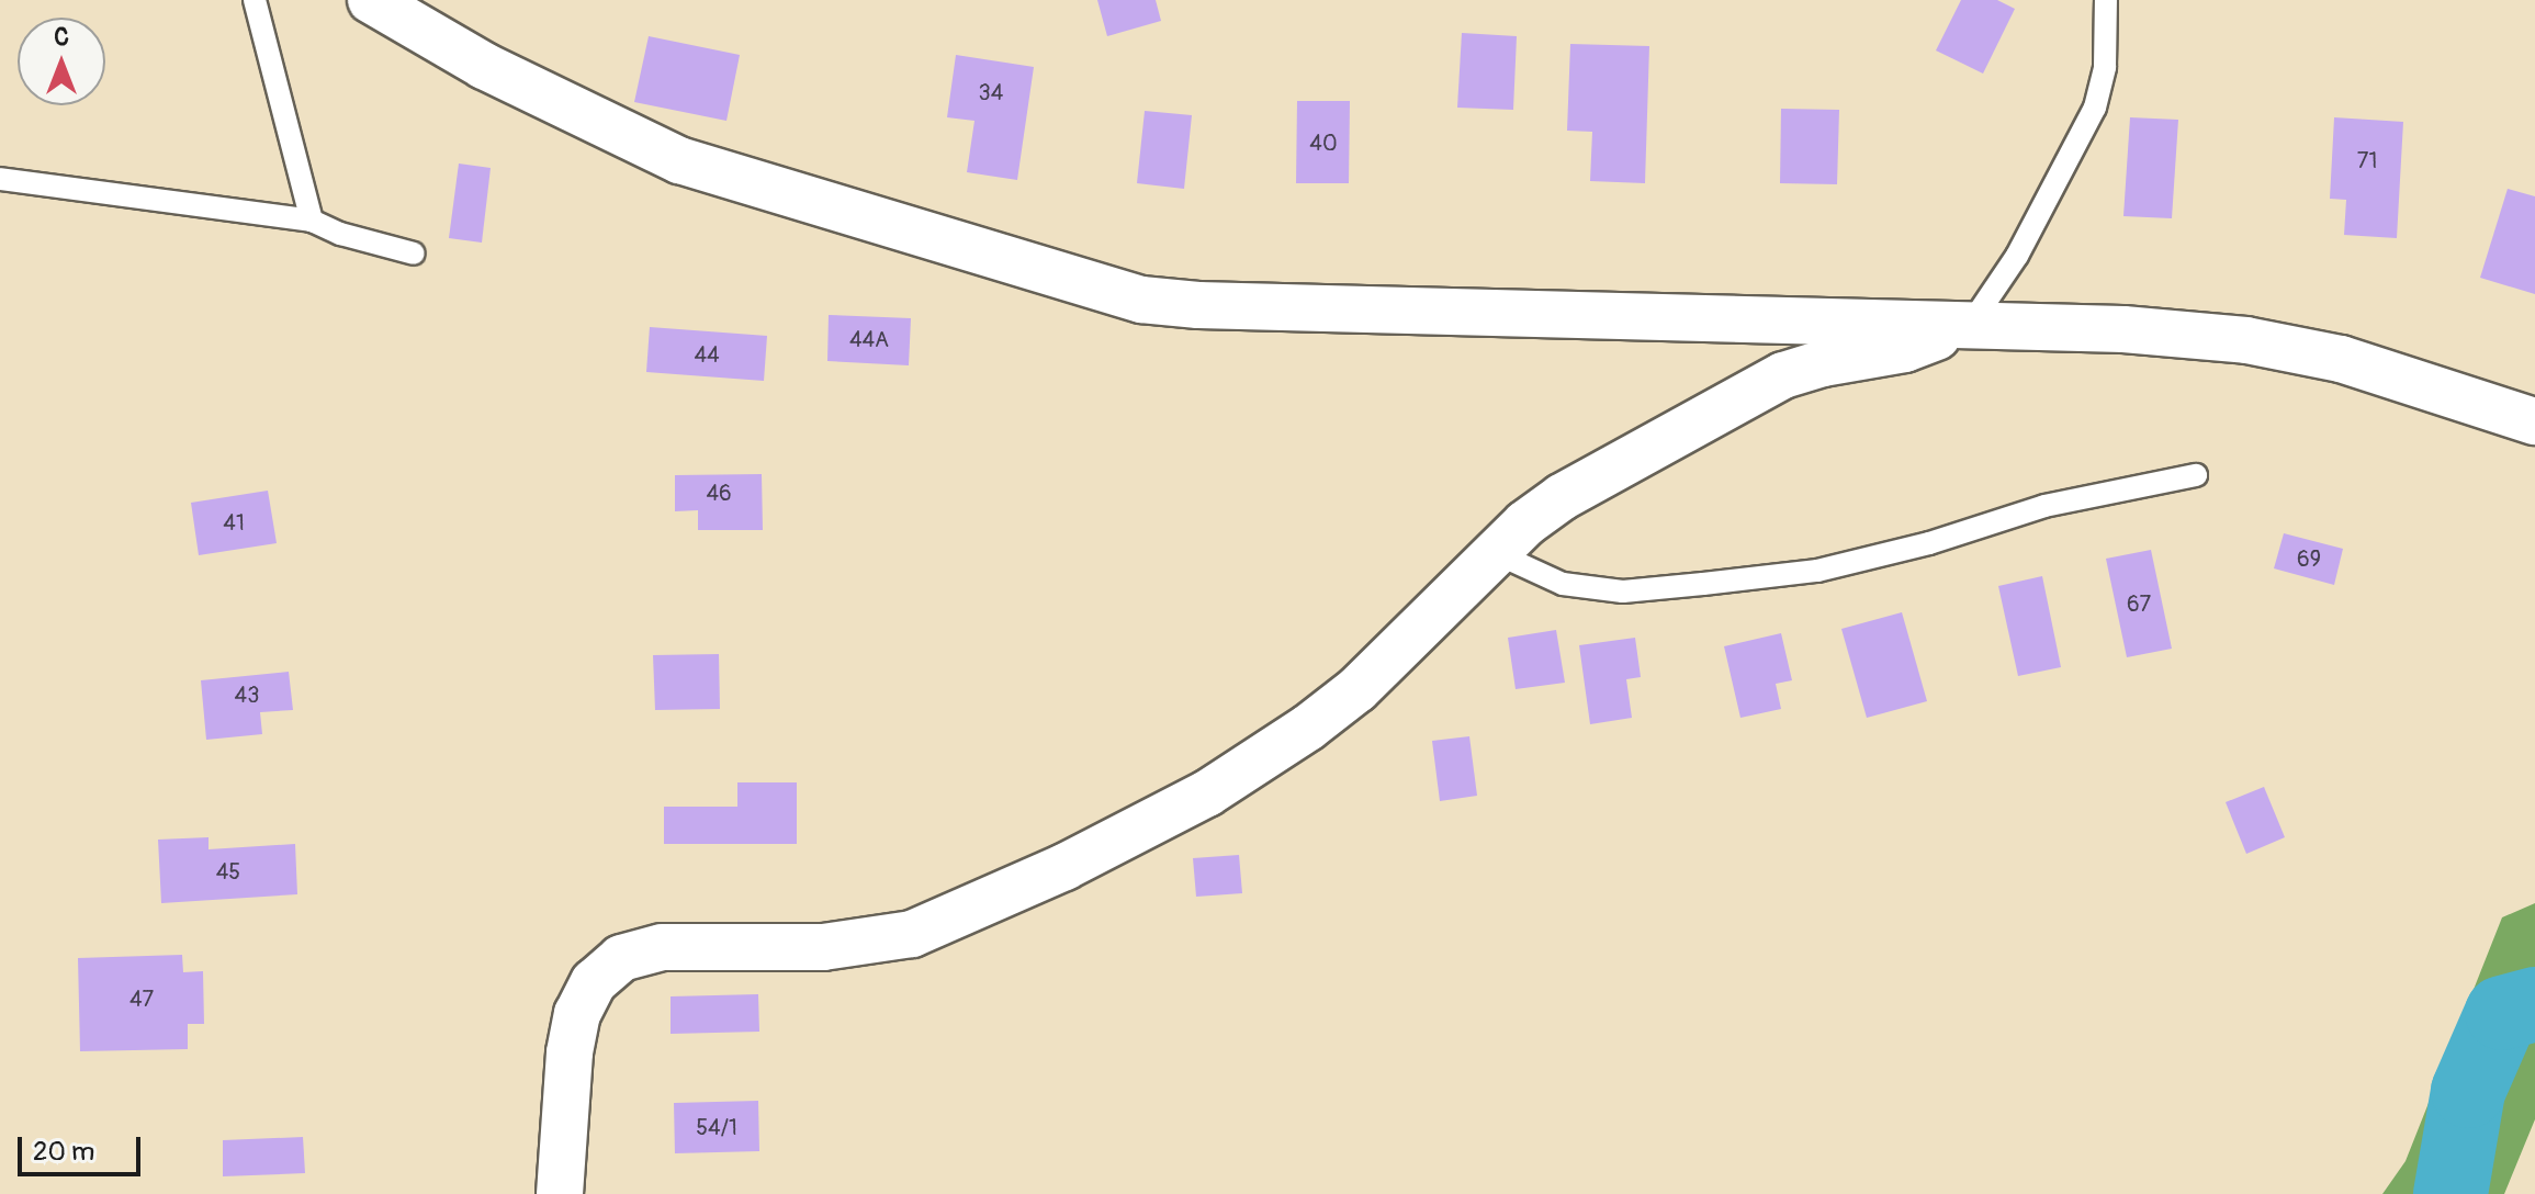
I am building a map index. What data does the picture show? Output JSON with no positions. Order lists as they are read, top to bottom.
{
  "house_numbers": [
    "34",
    "40",
    "71",
    "44А",
    "44",
    "46",
    "41",
    "69",
    "67",
    "43",
    "45",
    "47",
    "54/1"
  ],
  "scale_bar": "20 m",
  "north": "top"
}
